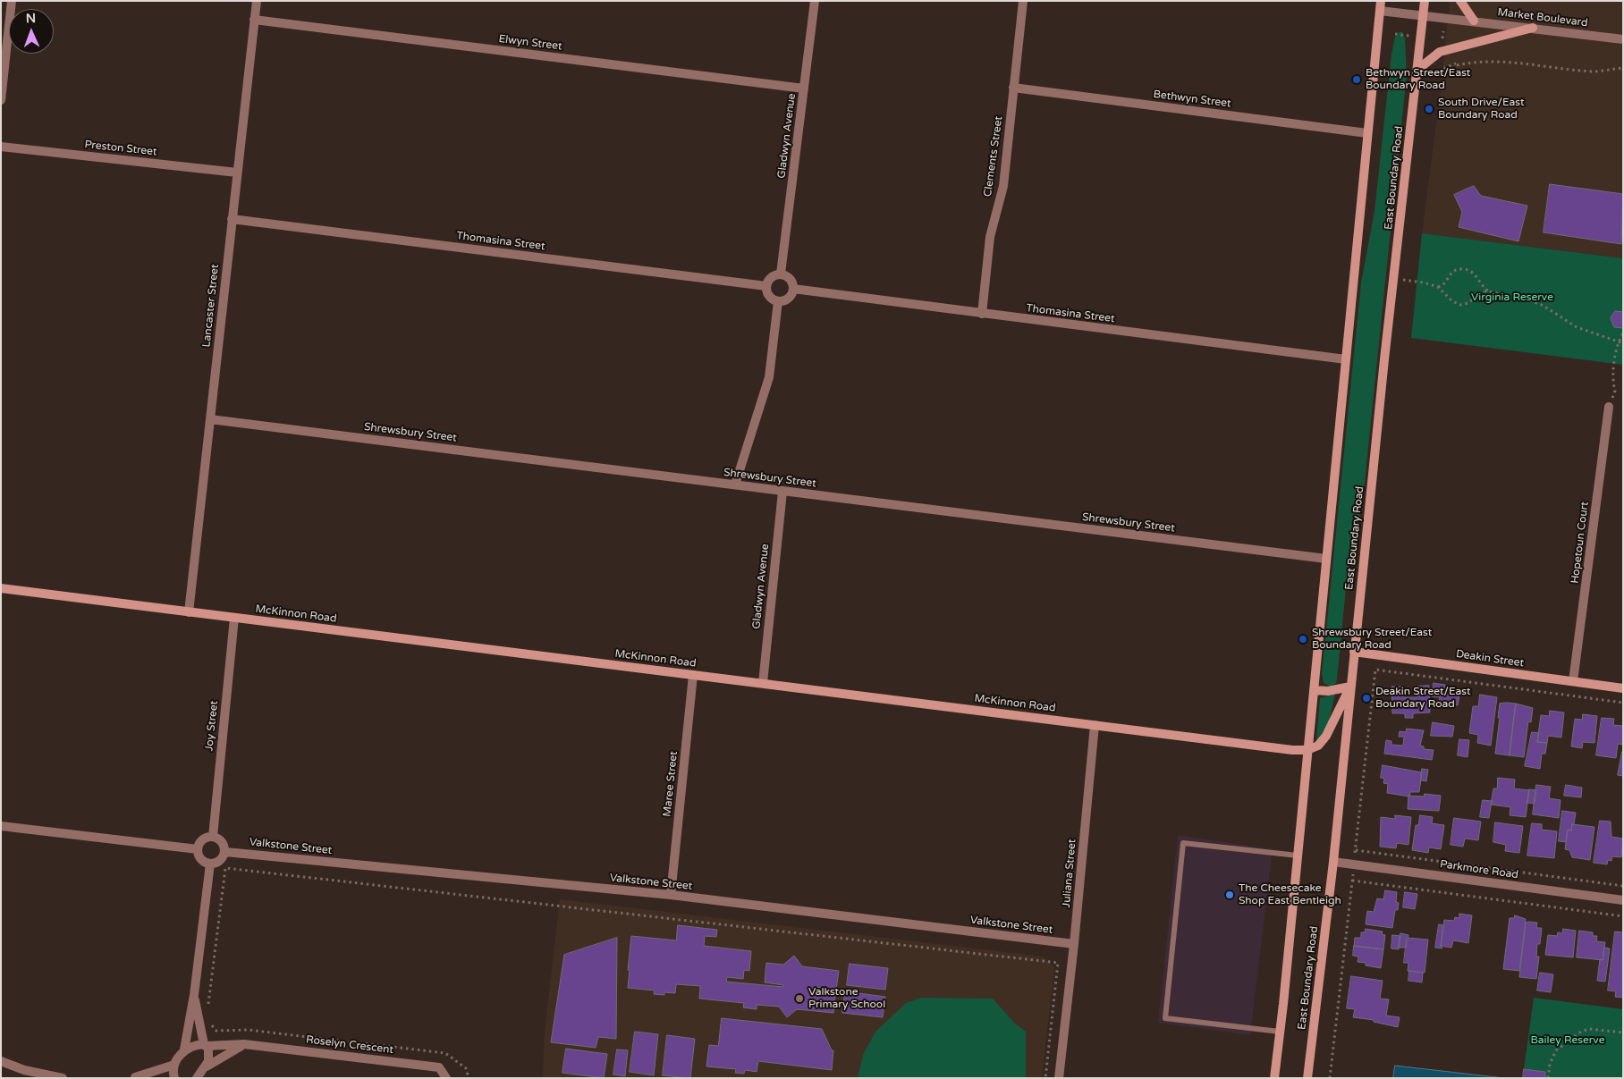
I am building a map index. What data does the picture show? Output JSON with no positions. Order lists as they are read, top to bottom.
{
  "streets": {
    "main road": ["East Boundary Road", "McKinnon Road", "Deakin Street"],
    "street": [
      "Market Boulevard",
      "Elwyn Street",
      "Bethwyn Street",
      "Gladwyn Avenue",
      "Preston Street",
      "Clements Street",
      "Thomasina Street",
      "Lancaster Street",
      "Shrewsbury Street",
      "Hopetoun Court",
      "Joy Street",
      "Maree Street",
      "Valkstone Street",
      "Parkmore Road",
      "Juliana Street",
      "Roselyn Crescent"
    ]
  },
  "crossings": [
    ["Market Boulevard", "East Boundary Road"],
    ["Elwyn Street", "Gladwyn Avenue"],
    ["Elwyn Street", "Lancaster Street"],
    ["Bethwyn Street", "Clements Street"],
    ["Bethwyn Street", "East Boundary Road"],
    ["Gladwyn Avenue", "Thomasina Street"],
    ["Gladwyn Avenue", "Shrewsbury Street"],
    ["Gladwyn Avenue", "McKinnon Road"],
    ["Preston Street", "Lancaster Street"],
    ["Clements Street", "Thomasina Street"],
    ["East Boundary Road", "Thomasina Street"],
    ["East Boundary Road", "Shrewsbury Street"],
    ["East Boundary Road", "McKinnon Road"],
    ["East Boundary Road", "Deakin Street"],
    ["East Boundary Road", "Parkmore Road"],
    ["Thomasina Street", "Lancaster Street"],
    ["Lancaster Street", "Shrewsbury Street"],
    ["Lancaster Street", "McKinnon Road"],
    ["Hopetoun Court", "Deakin Street"],
    ["McKinnon Road", "Joy Street"],
    ["McKinnon Road", "Maree Street"],
    ["McKinnon Road", "Juliana Street"],
    ["Joy Street", "Valkstone Street"],
    ["Maree Street", "Valkstone Street"],
    ["Valkstone Street", "Juliana Street"]
  ],
  "parks": ["Virginia Reserve", "Bailey Reserve"],
  "places": [
    "Bethwyn Street/East Boundary Road",
    "South Drive/East Boundary Road",
    "Shrewsbury Street/East Boundary Road",
    "Deakin Street/East Boundary Road",
    "The Cheesecake Shop East Bentleigh",
    "Valkstone Primary School"
  ],
  "north": "top"
}
